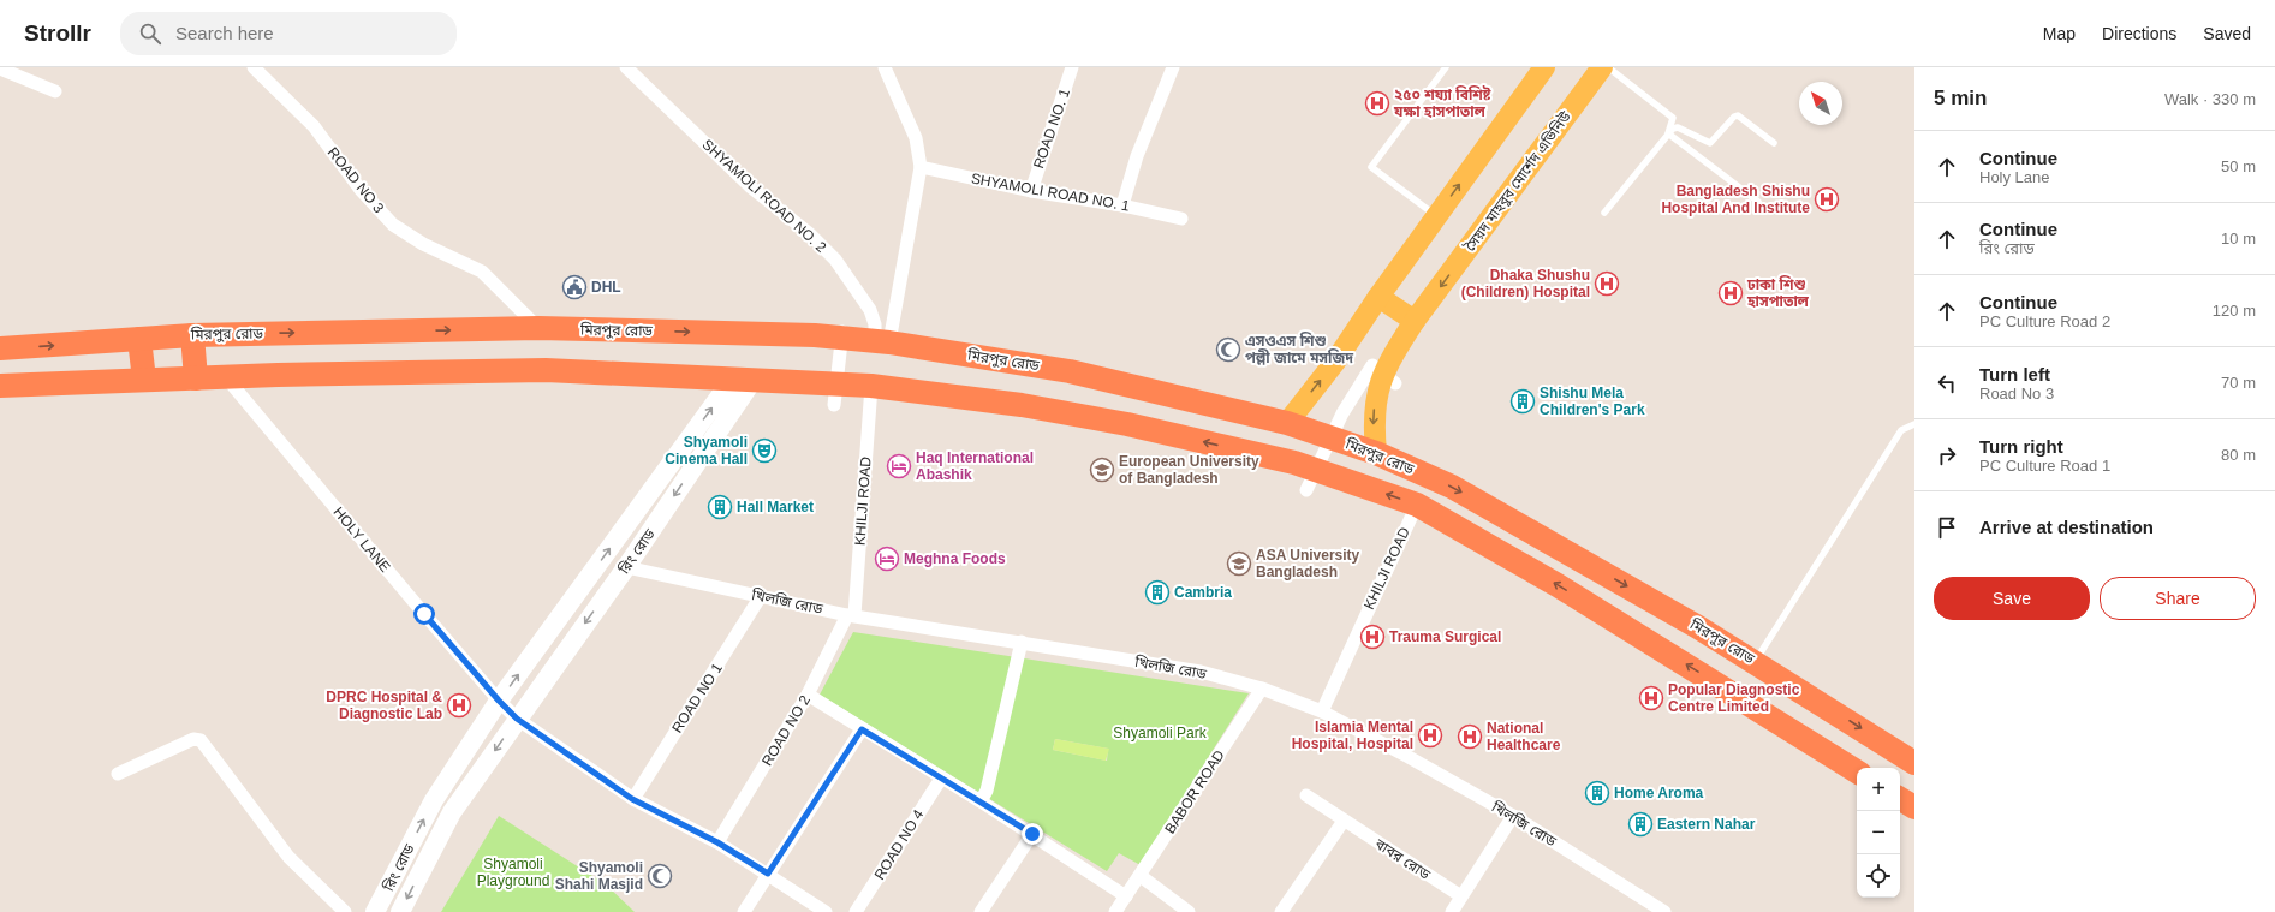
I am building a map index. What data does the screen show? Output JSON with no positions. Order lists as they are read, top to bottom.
{
  "streets": {
    "highway": ["মিরপুর রোড"],
    "main road": ["সৈয়দ মাহবুব মোর্শেদ এভিনিউ", "রিং রোড"],
    "street": [
      "ROAD NO. 1",
      "ROAD NO 3",
      "SHYAMOLI ROAD NO. 1",
      "SHYAMOLI ROAD NO. 2",
      "KHILJI ROAD",
      "HOLY LANE",
      "খিলজি রোড",
      "ROAD NO 1",
      "ROAD NO 2",
      "BABOR ROAD",
      "ROAD NO 4",
      "বাবর রোড"
    ]
  },
  "crossings": [
    ["ROAD NO. 1", "SHYAMOLI ROAD NO. 1"],
    ["ROAD NO 3", "মিরপুর রোড"],
    ["সৈয়দ মাহবুব মোর্শেদ এভিনিউ", "মিরপুর রোড"],
    ["SHYAMOLI ROAD NO. 2", "মিরপুর রোড"],
    ["KHILJI ROAD", "খিলজি রোড"],
    ["KHILJI ROAD", "ROAD NO 2"],
    ["HOLY LANE", "রিং রোড"],
    ["রিং রোড", "খিলজি রোড"],
    ["খিলজি রোড", "ROAD NO 1"],
    ["খিলজি রোড", "ROAD NO 2"],
    ["খিলজি রোড", "BABOR ROAD"]
  ],
  "parks": ["Shyamoli Park", "Shyamoli Playground"],
  "places": {
    "hospital": [
      "২৫০ শয্যা বিশিষ্ট যক্ষা হাসপাতাল",
      "Bangladesh Shishu Hospital And Institute",
      "Dhaka Shushu (Children) Hospital",
      "ঢাকা শিশু হাসপাতাল",
      "Trauma Surgical",
      "Popular Diagnostic Centre Limited",
      "DPRC Hospital & Diagnostic Lab",
      "Islamia Mental Hospital, Hospital",
      "National Healthcare"
    ],
    "public building": ["DHL"],
    "mosque": ["এসওএস শিশু পল্লী জামে মসজিদ", "Shyamoli Shahi Masjid"],
    "building": [
      "Shishu Mela Children's Park",
      "Hall Market",
      "Cambria",
      "Home Aroma",
      "Eastern Nahar"
    ],
    "theatre": ["Shyamoli Cinema Hall"],
    "hotel": ["Haq International Abashik", "Meghna Foods"],
    "school or university": ["European University of Bangladesh", "ASA University Bangladesh"]
  },
  "north": "top left",
  "page": {
    "header": "Strollr",
    "search": "Search here",
    "nav": ["Map", "Directions", "Saved"],
    "heading": ["5 min", "Walk · 330 m"],
    "list": [
      ["Continue", "Holy Lane", "50 m"],
      ["Continue", "রিং রোড", "10 m"],
      ["Continue", "PC Culture Road 2", "120 m"],
      ["Turn left", "Road No 3", "70 m"],
      ["Turn right", "PC Culture Road 1", "80 m"],
      "Arrive at destination"
    ],
    "buttons": ["Save", "Share"],
    "map_buttons": ["+", "−"]
  }
}
